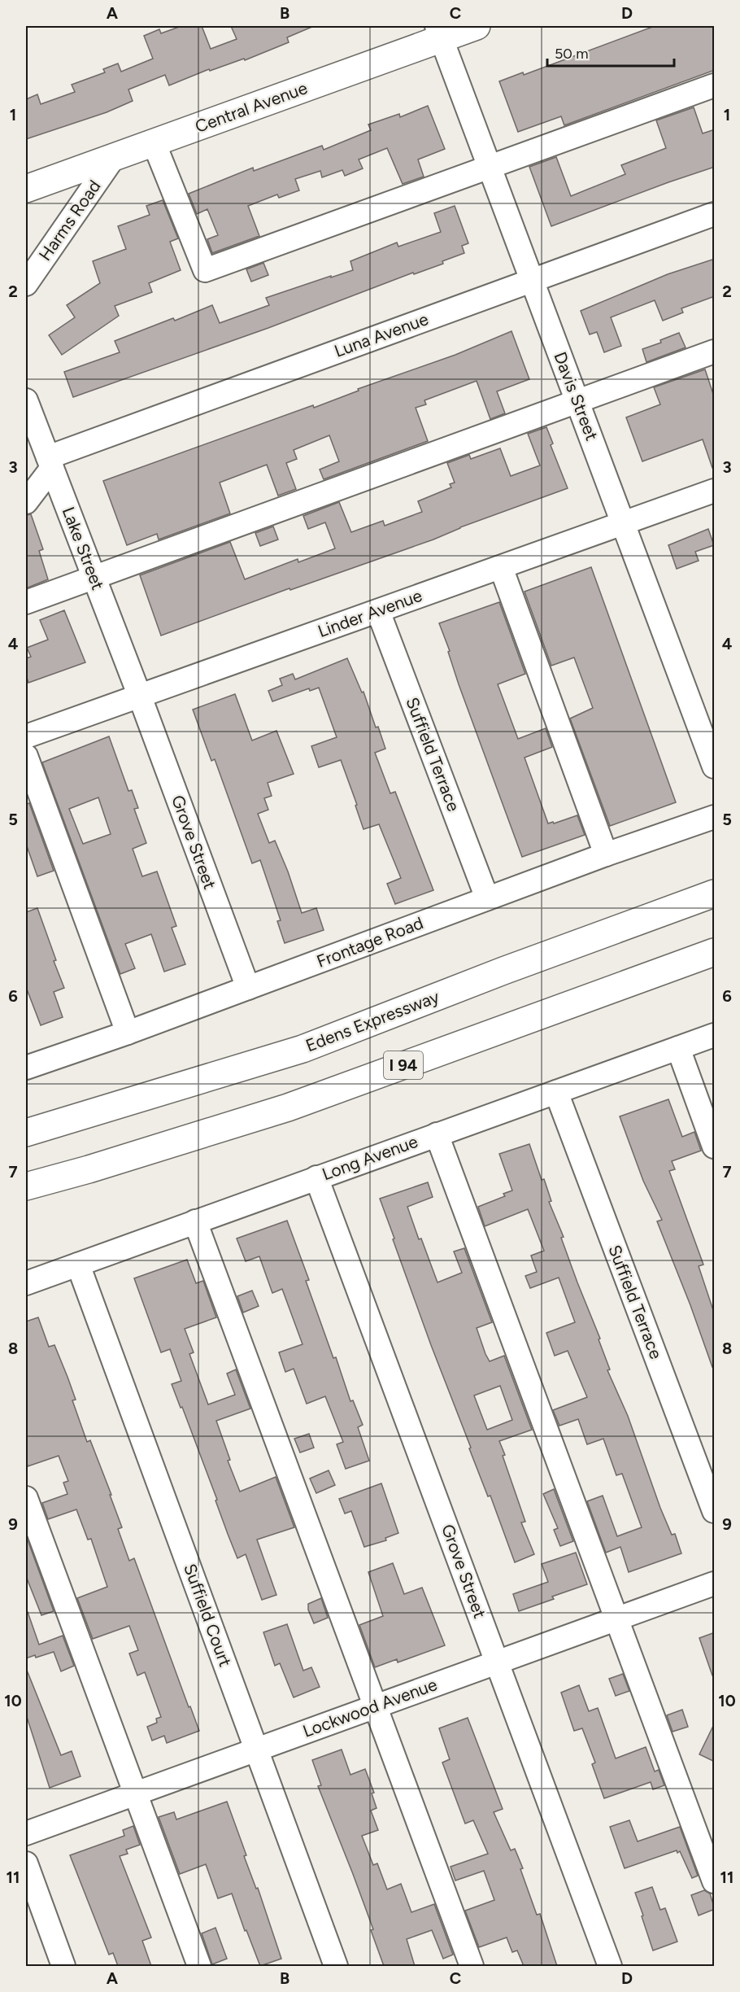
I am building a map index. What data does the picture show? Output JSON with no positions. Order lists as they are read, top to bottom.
{
  "streets": {
    "main road": ["Central Avenue", "Edens Expressway", "I 94"],
    "street": [
      "Harms Road",
      "Luna Avenue",
      "Davis Street",
      "Lake Street",
      "Linder Avenue",
      "Suffield Terrace",
      "Grove Street",
      "Frontage Road",
      "Long Avenue",
      "Suffield Court",
      "Lockwood Avenue"
    ]
  },
  "crossings": [
    ["Central Avenue", "Harms Road"],
    ["Central Avenue", "Davis Street"],
    ["Luna Avenue", "Davis Street"],
    ["Luna Avenue", "Lake Street"],
    ["Davis Street", "Linder Avenue"],
    ["Lake Street", "Linder Avenue"],
    ["Lake Street", "Grove Street"],
    ["Linder Avenue", "Suffield Terrace"],
    ["Linder Avenue", "Grove Street"],
    ["Suffield Terrace", "Frontage Road"],
    ["Suffield Terrace", "Long Avenue"],
    ["Grove Street", "Frontage Road"],
    ["Grove Street", "Long Avenue"],
    ["Grove Street", "Lockwood Avenue"],
    ["Long Avenue", "Suffield Court"],
    ["Suffield Court", "Lockwood Avenue"]
  ],
  "scale_bar": "50 m",
  "grid": {
    "columns": [
      "A",
      "B",
      "C",
      "D"
    ],
    "rows": [
      "1",
      "2",
      "3",
      "4",
      "5",
      "6",
      "7",
      "8",
      "9",
      "10",
      "11"
    ]
  }
}
